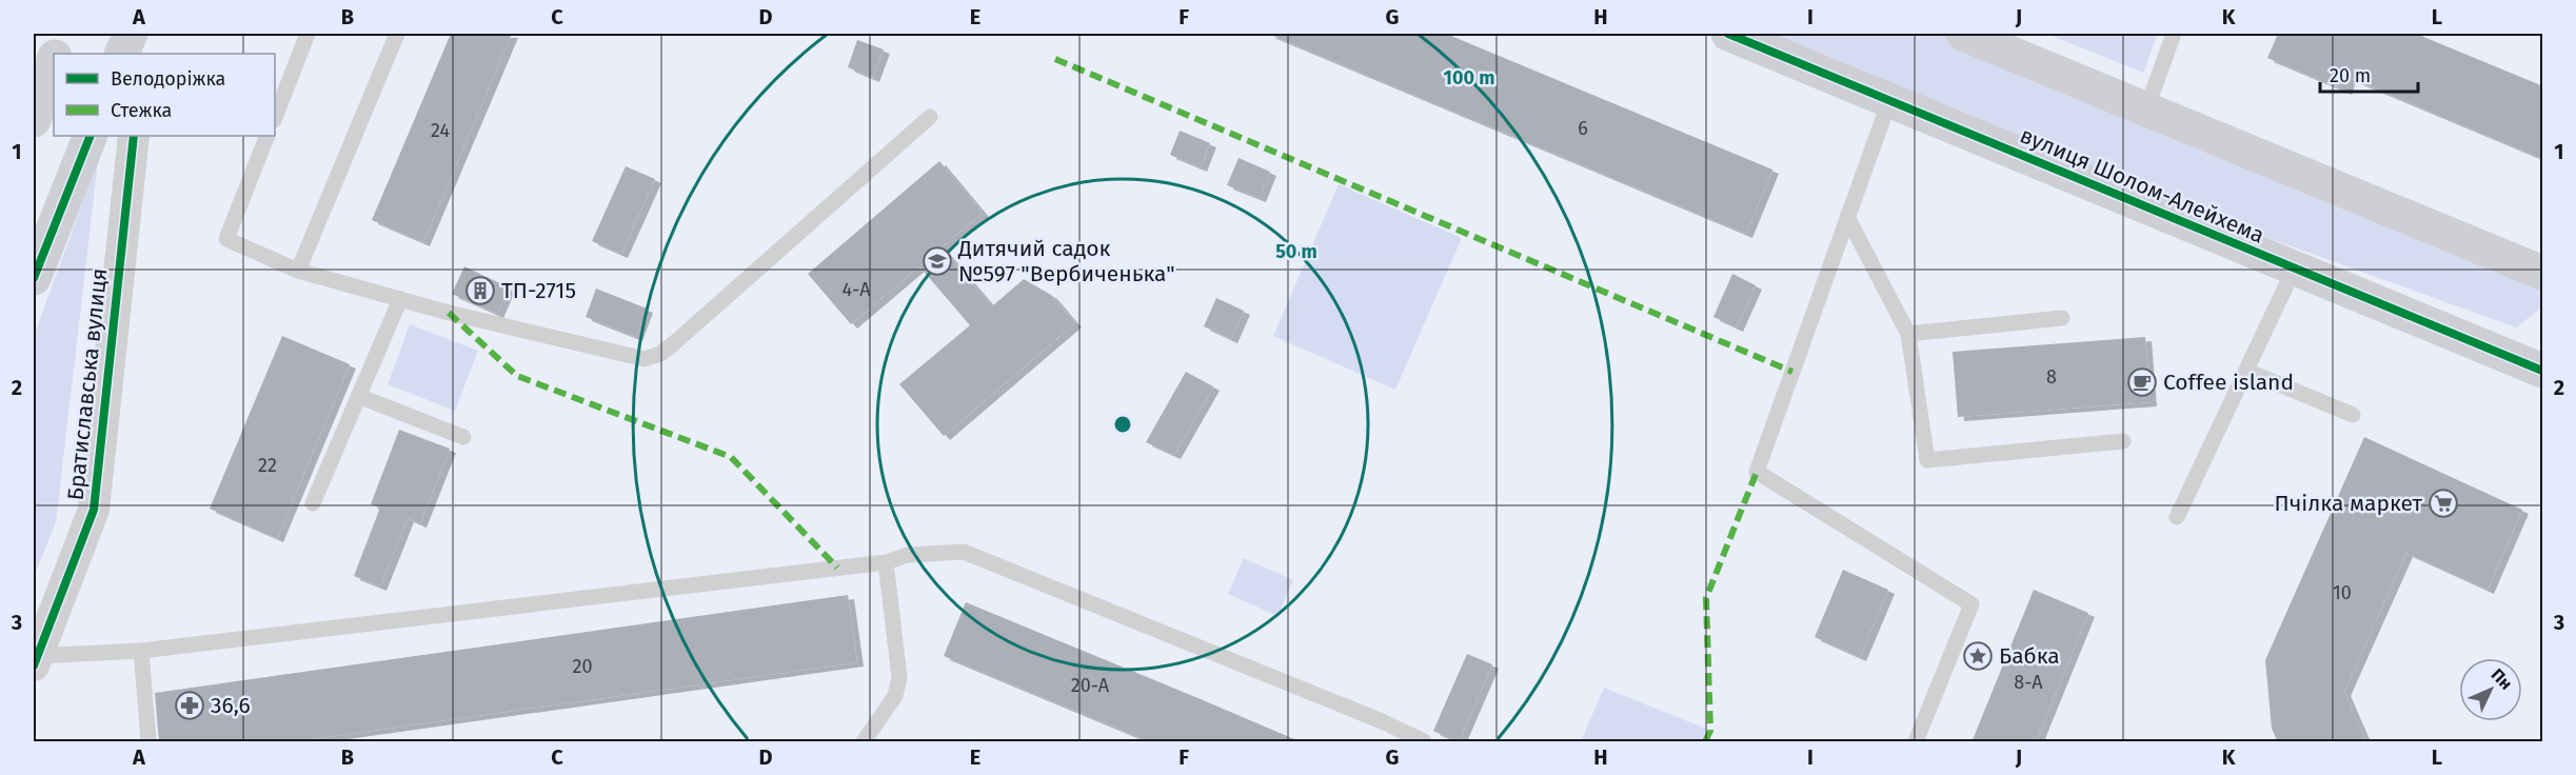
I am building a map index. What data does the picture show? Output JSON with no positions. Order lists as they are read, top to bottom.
{
  "streets": {
    "street": ["вулиця Шолом-Алейхема", "Братиславська вулиця"]
  },
  "places": {
    "school or university": ["Дитячий садок №597 \"Вербиченька\""],
    "building": ["ТП-2715"],
    "cafe": ["Coffee island"],
    "supermarket": ["Пчілка маркет"],
    "place": ["Бабка"],
    "pharmacy": ["36,6"]
  },
  "house_numbers": [
    "6",
    "24",
    "4-А",
    "8",
    "22",
    "10",
    "20",
    "8-А",
    "20-А"
  ],
  "legend": ["Велодоріжка", "Стежка"],
  "scale_bar": "20 m",
  "north": "top right",
  "grid": {
    "columns": [
      "A",
      "B",
      "C",
      "D",
      "E",
      "F",
      "G",
      "H",
      "I",
      "J",
      "K",
      "L"
    ],
    "rows": ["1", "2", "3"]
  },
  "rings": ["100 m", "50 m"]
}
